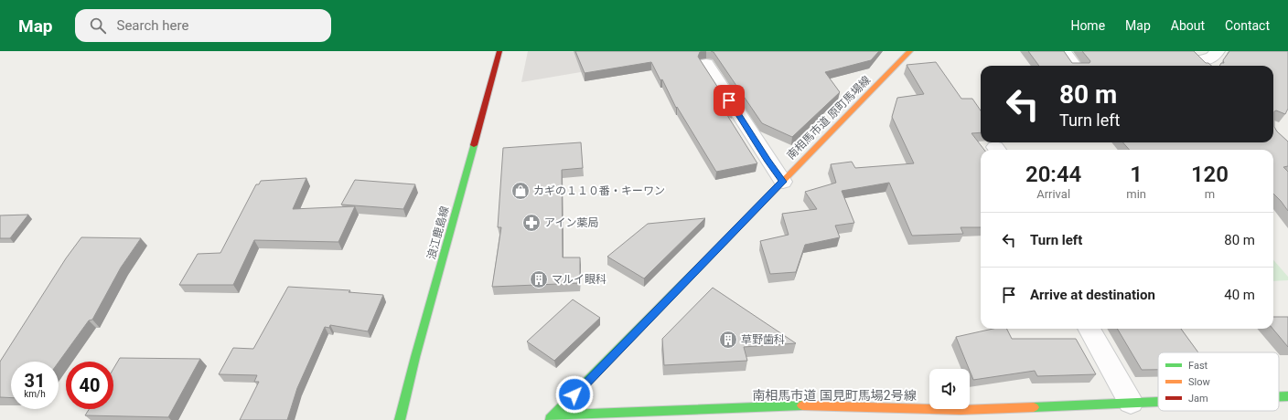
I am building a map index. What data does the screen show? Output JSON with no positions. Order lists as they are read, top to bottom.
{
  "streets": {
    "street": ["南相馬市道 原町馬場線", "浪江鹿島線", "南相馬市道 国見町馬場2号線"]
  },
  "crossings": [
    ["南相馬市道 原町馬場線", "南相馬市道 国見町馬場2号線"]
  ],
  "places": {
    "shop": ["カギの１１０番・キーワン"],
    "pharmacy": ["アイン薬局"],
    "building": ["マルイ眼科", "草野歯科"]
  },
  "legend": ["Fast", "Slow", "Jam"],
  "page": {
    "header": "Map",
    "search": "Search here",
    "nav": [
      "Home",
      "Map",
      "About",
      "Contact"
    ],
    "turn": ["80 m", "Turn left"],
    "eta": [
      "20:44",
      "Arrival",
      "1",
      "min",
      "120",
      "m"
    ],
    "list": [
      {
        "name": "Turn left",
        "value": "80 m"
      },
      {
        "name": "Arrive at destination",
        "value": "40 m"
      }
    ],
    "speed": "31 km/h",
    "limit": "40"
  }
}
